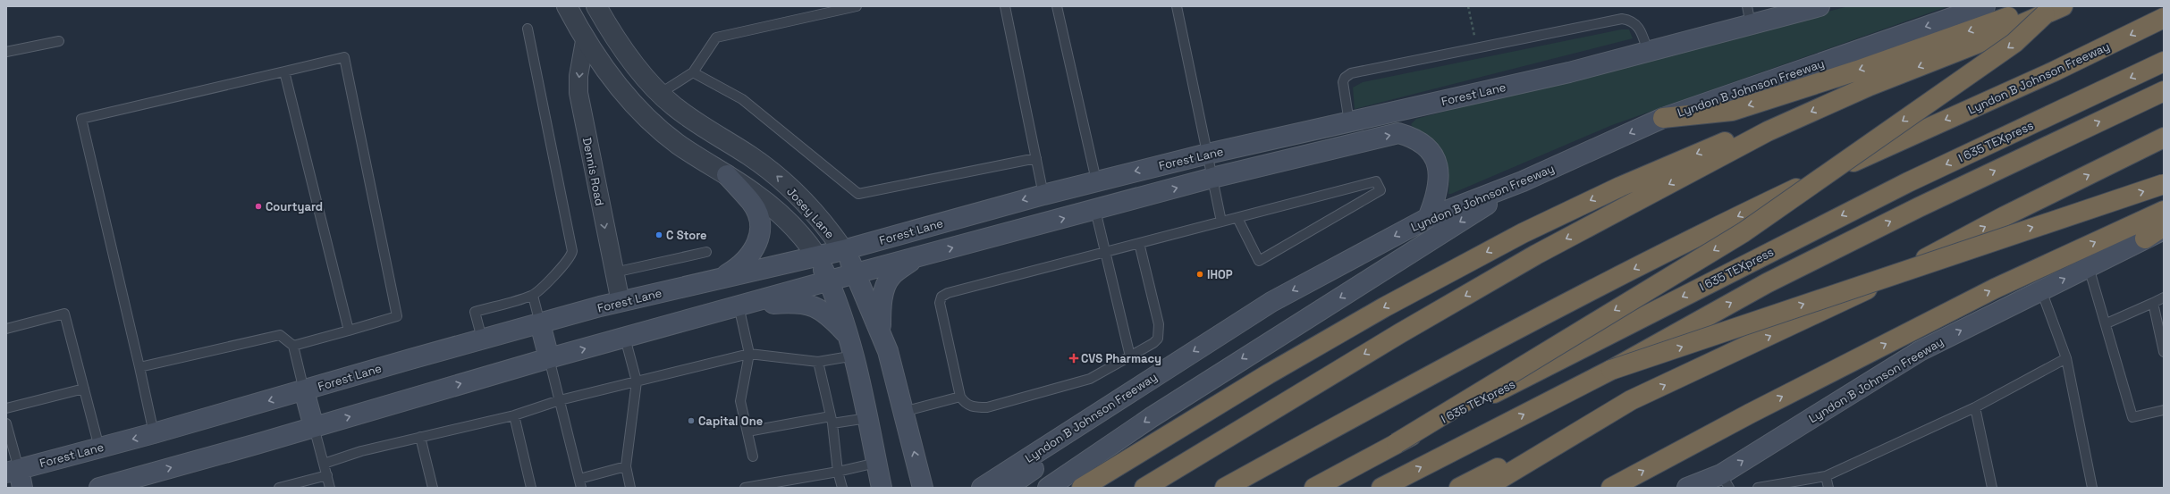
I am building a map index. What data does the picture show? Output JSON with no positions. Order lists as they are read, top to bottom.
{
  "streets": {
    "highway": ["Lyndon B Johnson Freeway", "I 635 TEXpress"],
    "main road": ["Forest Lane", "Josey Lane"],
    "street": ["Dennis Road"]
  },
  "crossings": [
    ["Lyndon B Johnson Freeway", "Forest Lane"],
    ["Forest Lane", "Dennis Road"],
    ["Forest Lane", "Josey Lane"],
    ["Dennis Road", "Josey Lane"]
  ],
  "one_way": ["Dennis Road"],
  "places": {
    "other": [
      "Courtyard",
      "C Store",
      "IHOP",
      "Capital One"
    ],
    "health": ["CVS Pharmacy"]
  }
}
